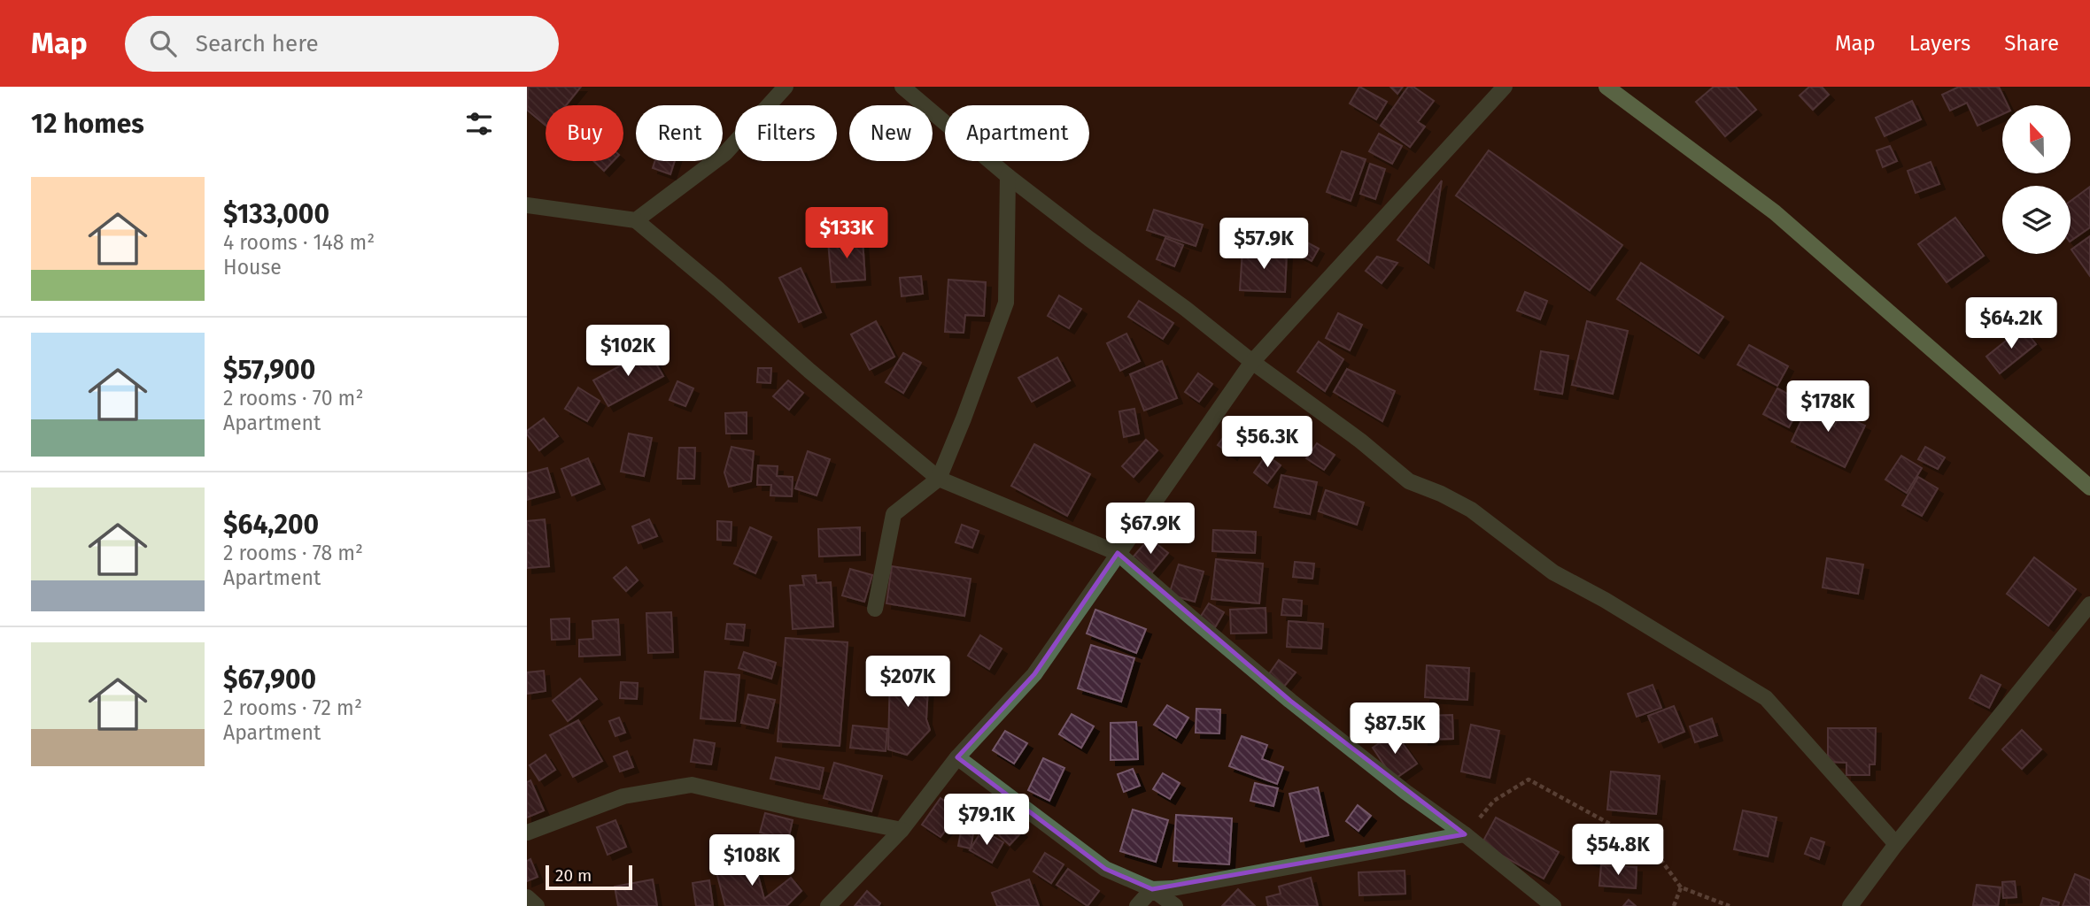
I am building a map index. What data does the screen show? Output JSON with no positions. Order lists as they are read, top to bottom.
{
  "scale_bar": "20 m",
  "north": "top",
  "page": {
    "header": "Map",
    "search": "Search here",
    "nav": ["Map", "Layers", "Share"],
    "heading": "12 homes",
    "chip": [
      "Buy",
      "Rent",
      "Filters",
      "New",
      "Apartment"
    ],
    "list": [
      {
        "name": "$133,000",
        "note": "4 rooms · 148 m² · House"
      },
      {
        "name": "$57,900",
        "note": "2 rooms · 70 m² · Apartment"
      },
      {
        "name": "$64,200",
        "note": "2 rooms · 78 m² · Apartment"
      },
      {
        "name": "$67,900",
        "note": "2 rooms · 72 m² · Apartment"
      }
    ],
    "price": [
      "$133K",
      "$57.9K",
      "$64.2K",
      "$102K",
      "$178K",
      "$56.3K",
      "$67.9K",
      "$207K",
      "$87.5K",
      "$79.1K",
      "$54.8K",
      "$108K"
    ],
    "scale": "20 m"
  }
}
